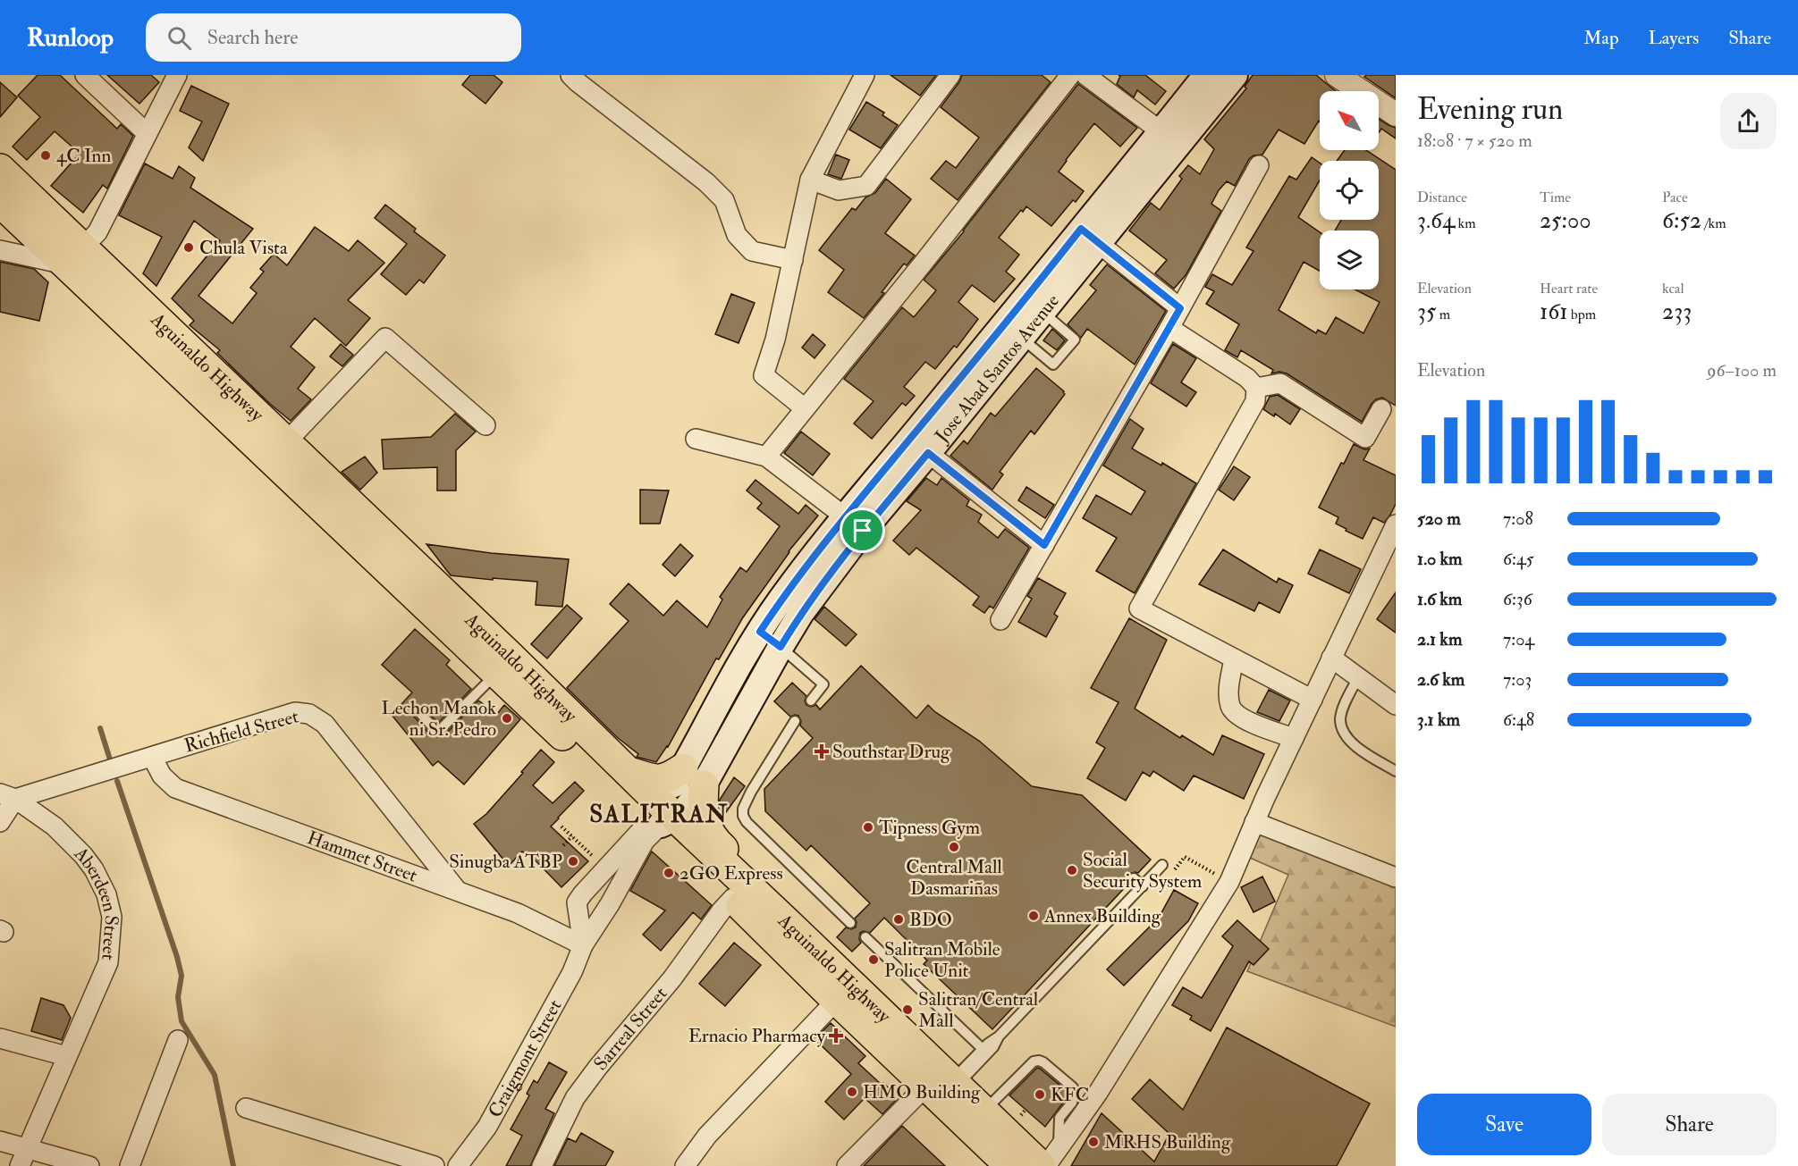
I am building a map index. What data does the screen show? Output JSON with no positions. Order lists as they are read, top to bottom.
{
  "streets": {
    "highway": ["Aguinaldo Highway"],
    "main road": ["Jose Abad Santos Avenue"],
    "street": [
      "Richfield Street",
      "Hammet Street",
      "Aberdeen Street",
      "Sarreal Street",
      "Craigmont Street"
    ]
  },
  "crossings": [
    ["Aguinaldo Highway", "Jose Abad Santos Avenue"],
    ["Aguinaldo Highway", "Sarreal Street"],
    ["Aguinaldo Highway", "Craigmont Street"],
    ["Jose Abad Santos Avenue", "Craigmont Street"],
    ["Richfield Street", "Hammet Street"],
    ["Richfield Street", "Aberdeen Street"],
    ["Hammet Street", "Craigmont Street"]
  ],
  "districts": ["SALITRAN"],
  "places": {
    "other": [
      "4C Inn",
      "Chula Vista",
      "Lechon Manok ni Sr. Pedro",
      "Tipness Gym",
      "Central Mall Dasmariñas",
      "Sinugba ATBP",
      "Social Security System",
      "2GO Express",
      "Annex Building",
      "BDO",
      "Salitran Mobile Police Unit",
      "Salitran/Central Mall",
      "HMO Building",
      "KFC",
      "MRHS Building"
    ],
    "health": ["Southstar Drug", "Ernacio Pharmacy"]
  },
  "north": "top left",
  "page": {
    "header": "Runloop",
    "search": "Search here",
    "nav": ["Map", "Layers", "Share"],
    "heading": ["Evening run", "18:08 · 7 × 520 m"],
    "stats": [
      ["Distance", "3.64 km"],
      ["Time", "25:00"],
      ["Pace", "6:52 /km"],
      ["Elevation", "35 m"],
      ["Heart rate", "161 bpm"],
      ["kcal", "233"]
    ],
    "chart": ["Elevation", "96–100 m"],
    "list": [
      {
        "name": "520 m",
        "note": "7:08"
      },
      {
        "name": "1.0 km",
        "note": "6:45"
      },
      {
        "name": "1.6 km",
        "note": "6:36"
      },
      {
        "name": "2.1 km",
        "note": "7:04"
      },
      {
        "name": "2.6 km",
        "note": "7:03"
      },
      {
        "name": "3.1 km",
        "note": "6:48"
      }
    ],
    "buttons": ["Save", "Share"]
  }
}
